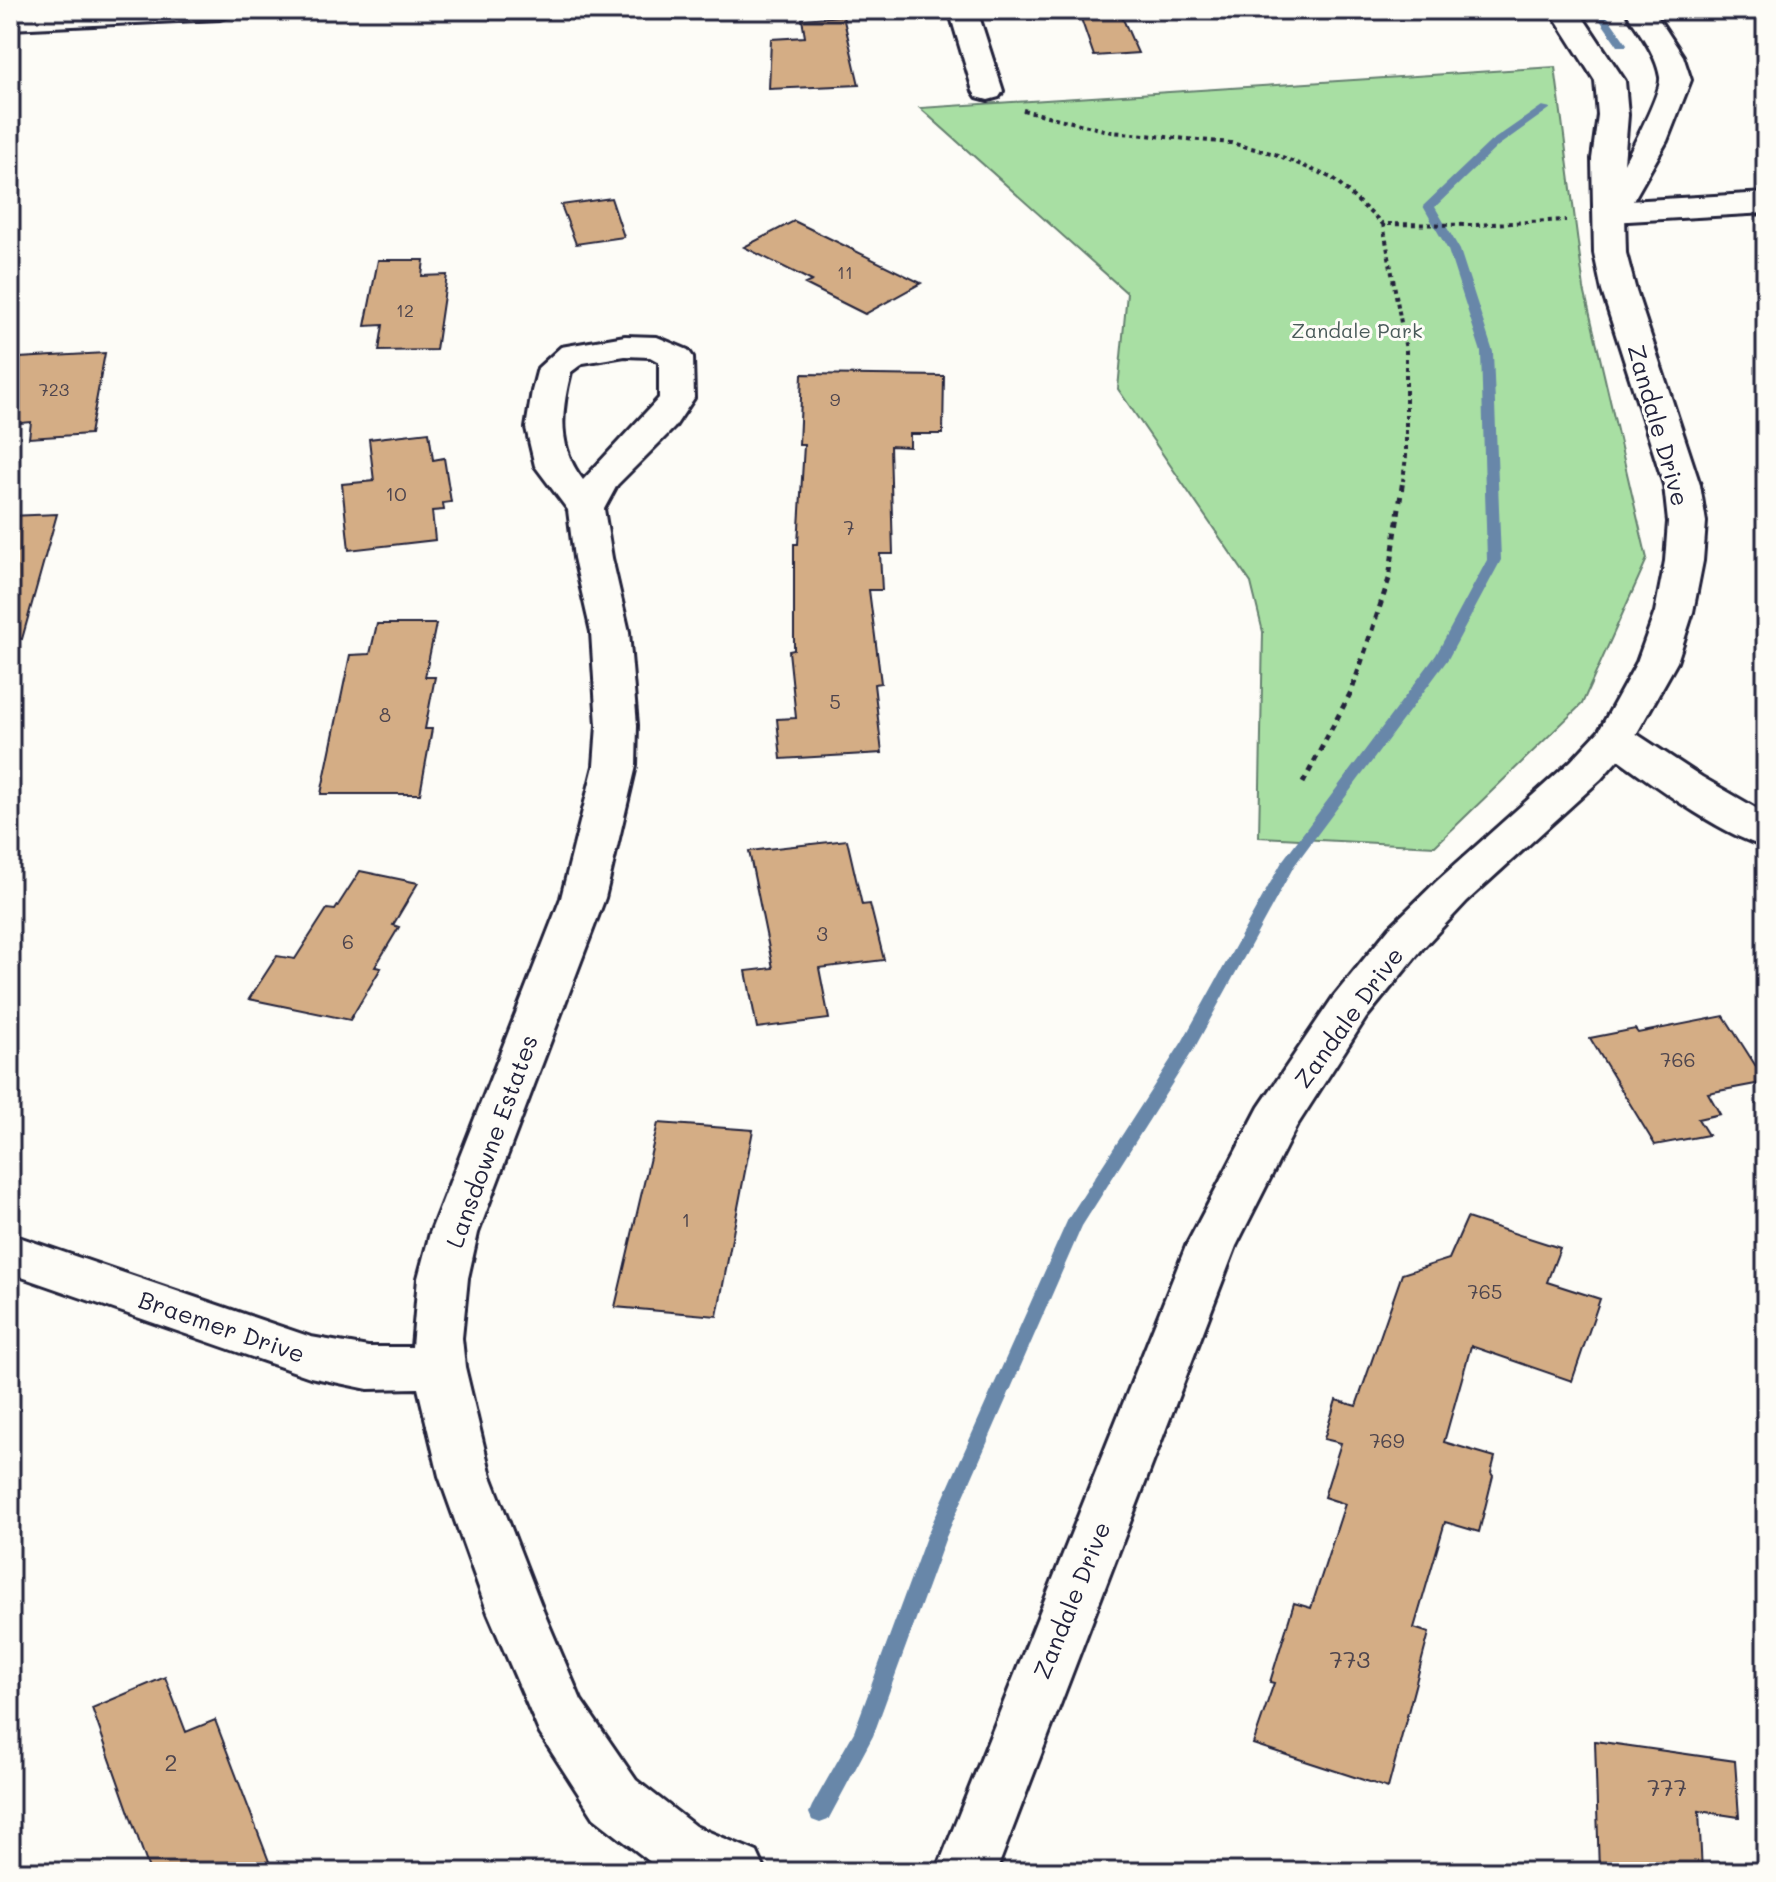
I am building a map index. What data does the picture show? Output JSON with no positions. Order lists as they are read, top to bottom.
{
  "streets": {
    "street": ["Zandale Drive", "Lansdowne Estates", "Braemer Drive"]
  },
  "crossings": [
    ["Lansdowne Estates", "Braemer Drive"]
  ],
  "parks": ["Zandale Park"],
  "house_numbers": [
    "11",
    "12",
    "723",
    "9",
    "10",
    "7",
    "5",
    "8",
    "3",
    "6",
    "766",
    "1",
    "765",
    "769",
    "773",
    "2",
    "777"
  ]
}
